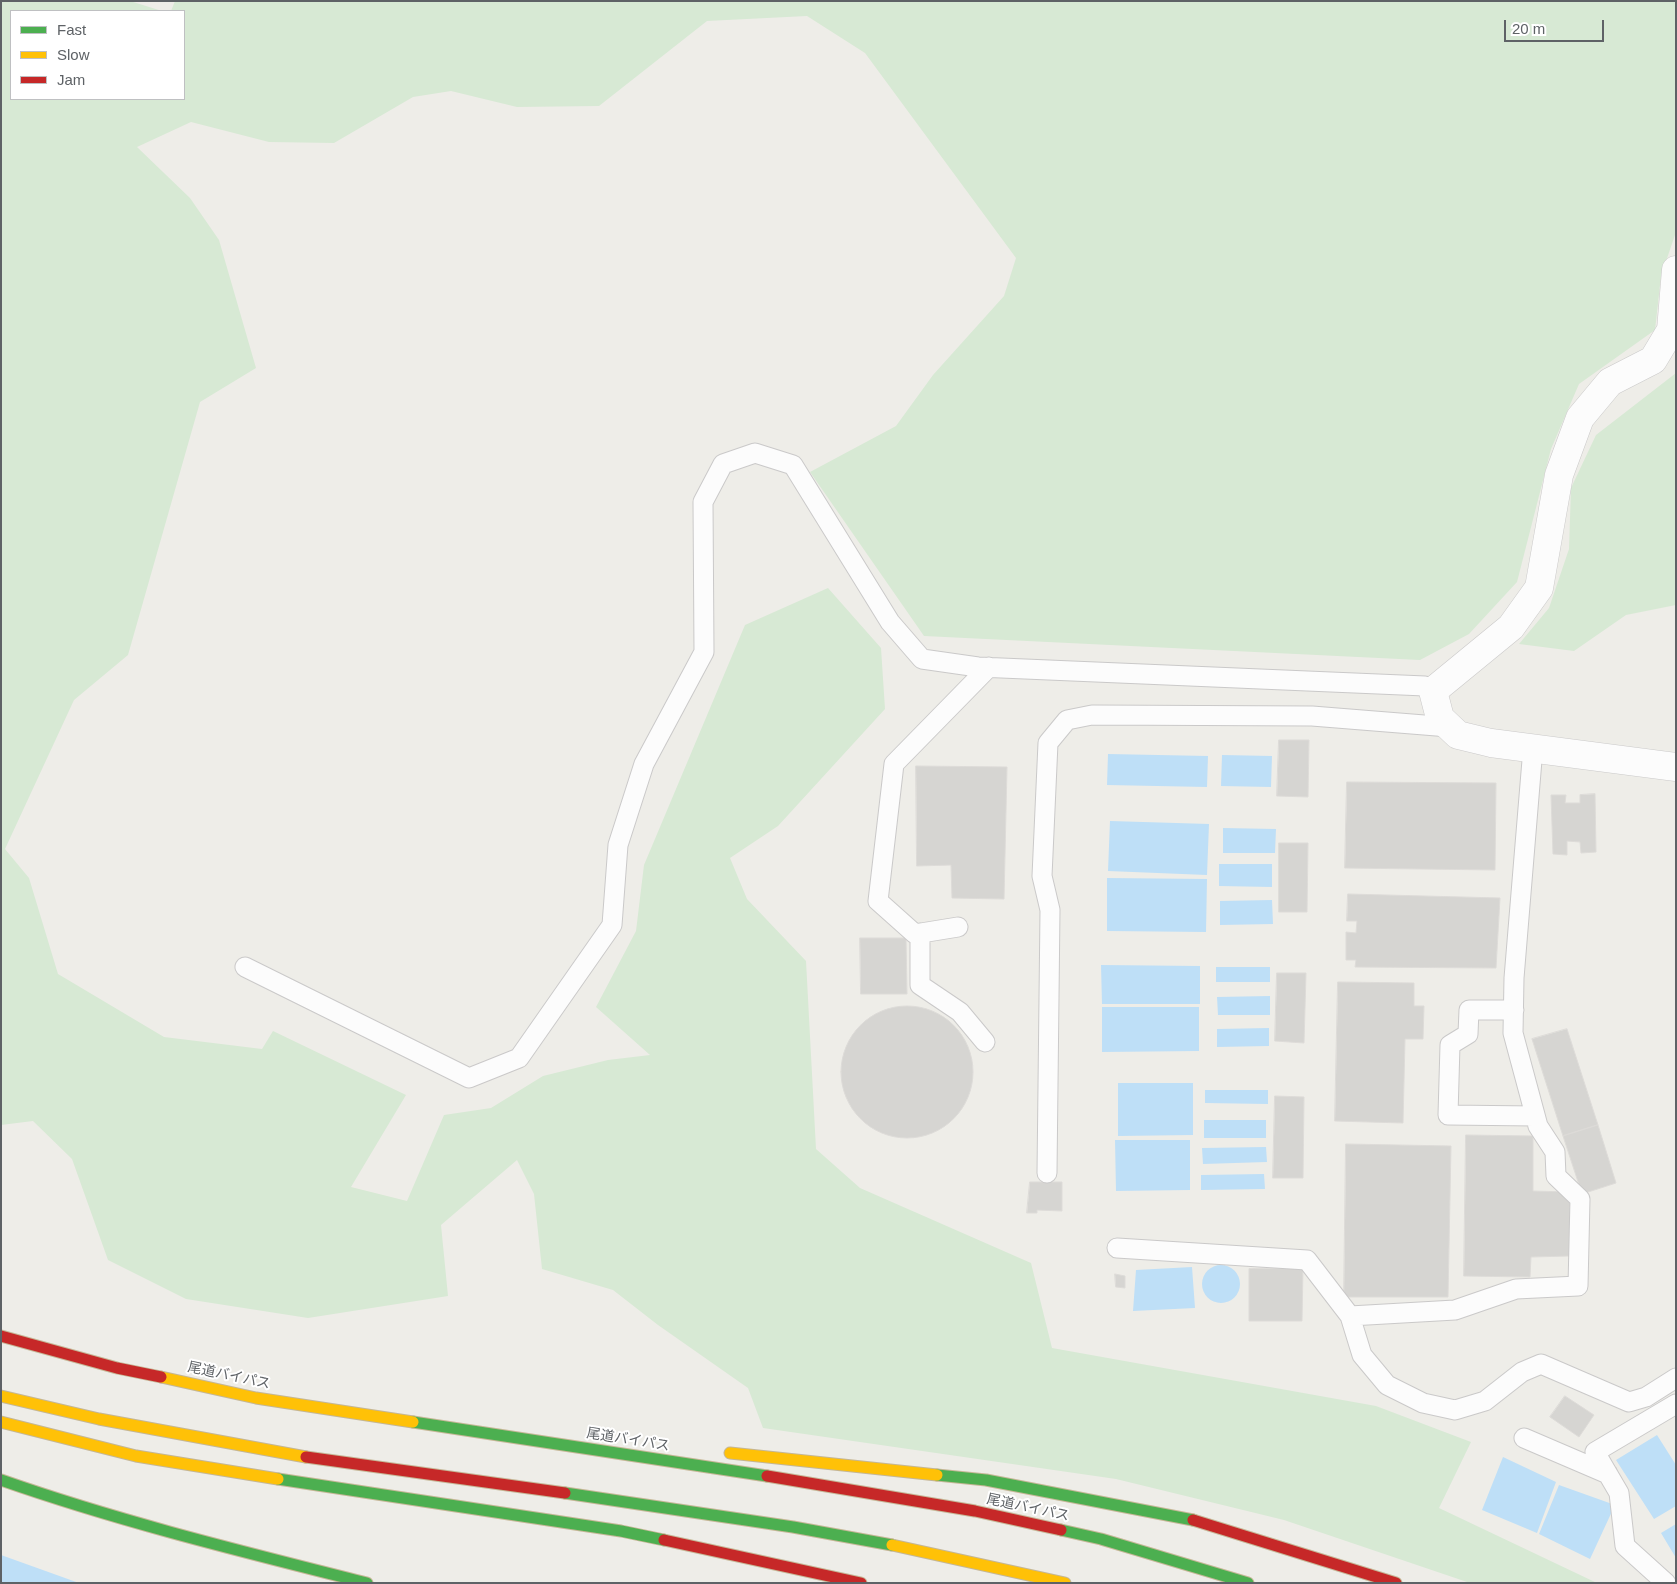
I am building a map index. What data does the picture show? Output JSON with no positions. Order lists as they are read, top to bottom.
{
  "streets": {
    "highway": ["尾道バイパス"]
  },
  "legend": ["Fast", "Slow", "Jam"],
  "scale_bar": "20 m"
}
